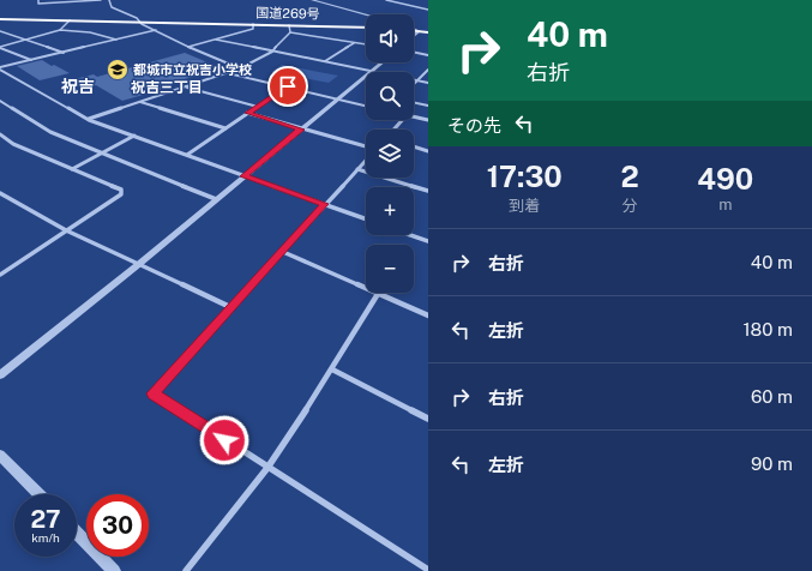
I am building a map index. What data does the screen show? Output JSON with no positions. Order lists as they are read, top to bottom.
{
  "streets": {
    "highway": ["国道269号"]
  },
  "districts": ["祝吉", "祝吉三丁目"],
  "places": {
    "school or university": ["都城市立祝吉小学校"]
  },
  "page": {
    "turn": ["40 m", "右折"],
    "map_buttons": ["+", "−"],
    "then": "その先",
    "eta": [
      "17:30",
      "到着",
      "2",
      "分",
      "490",
      "m"
    ],
    "list": [
      {
        "name": "右折",
        "value": "40 m"
      },
      {
        "name": "左折",
        "value": "180 m"
      },
      {
        "name": "右折",
        "value": "60 m"
      },
      {
        "name": "左折",
        "value": "90 m"
      }
    ],
    "speed": "27 km/h",
    "limit": "30"
  }
}
